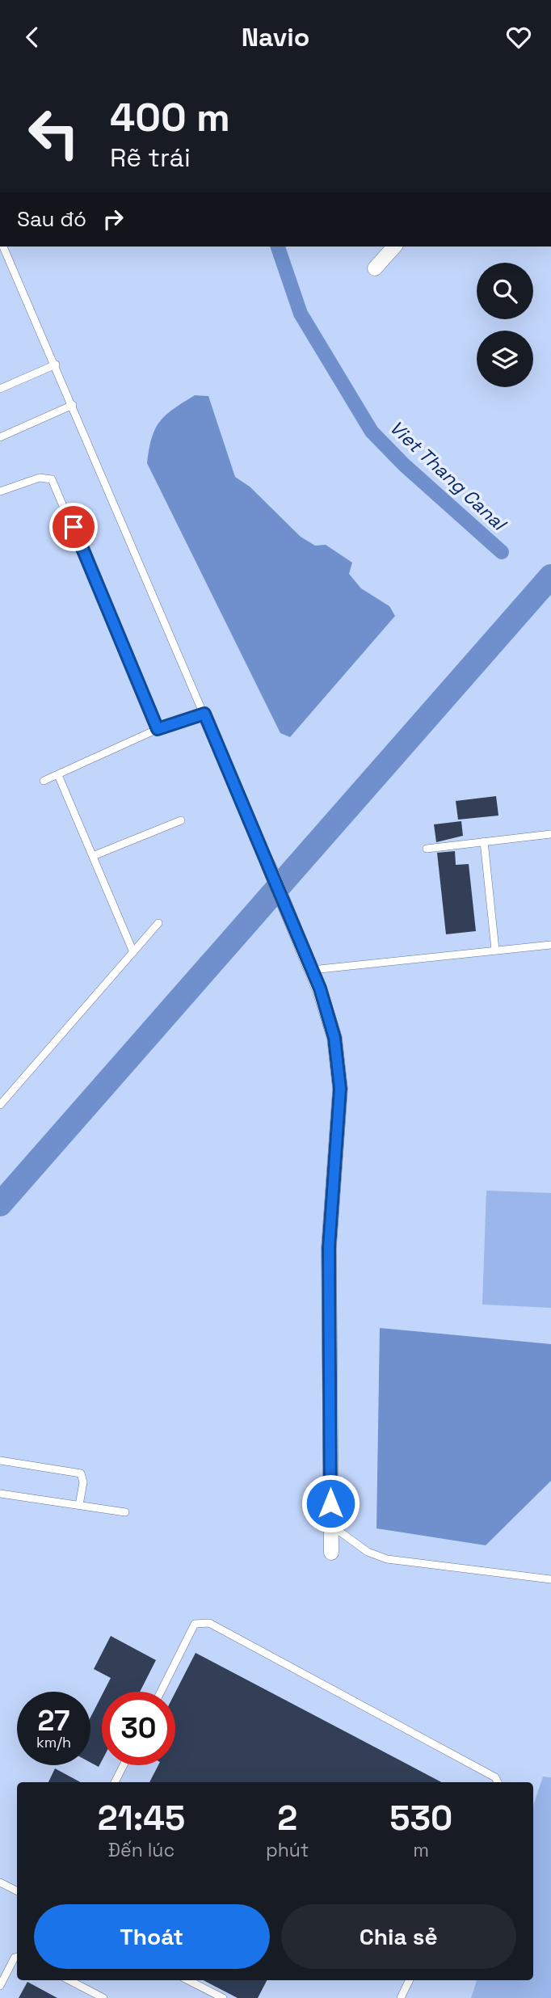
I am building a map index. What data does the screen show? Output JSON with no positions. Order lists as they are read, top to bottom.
{
  "water": ["Viet Thang Canal"],
  "page": {
    "header": "Navio",
    "turn": ["400 m", "Rẽ trái"],
    "then": "Sau đó",
    "speed": "27 km/h",
    "limit": "30",
    "eta": [
      "21:45",
      "Đến lúc",
      "2",
      "phút",
      "530",
      "m"
    ],
    "buttons": ["Thoát", "Chia sẻ"]
  }
}
